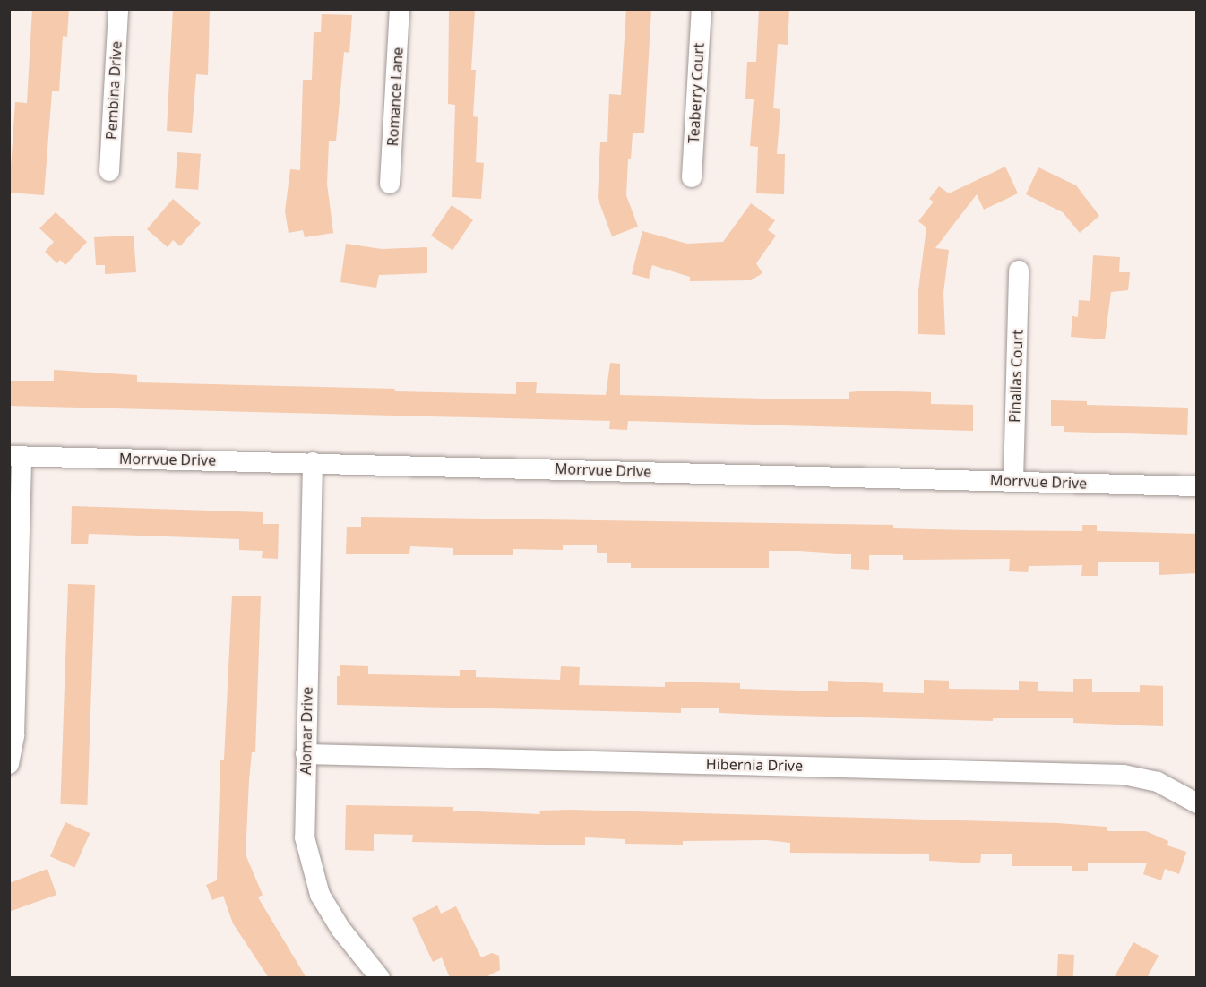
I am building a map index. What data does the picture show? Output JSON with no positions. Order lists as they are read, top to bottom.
{
  "streets": {
    "street": [
      "Pembina Drive",
      "Teaberry Court",
      "Romance Lane",
      "Pinallas Court",
      "Morrvue Drive",
      "Alomar Drive",
      "Hibernia Drive"
    ]
  },
  "crossings": [
    ["Pinallas Court", "Morrvue Drive"],
    ["Morrvue Drive", "Alomar Drive"],
    ["Alomar Drive", "Hibernia Drive"]
  ]
}
